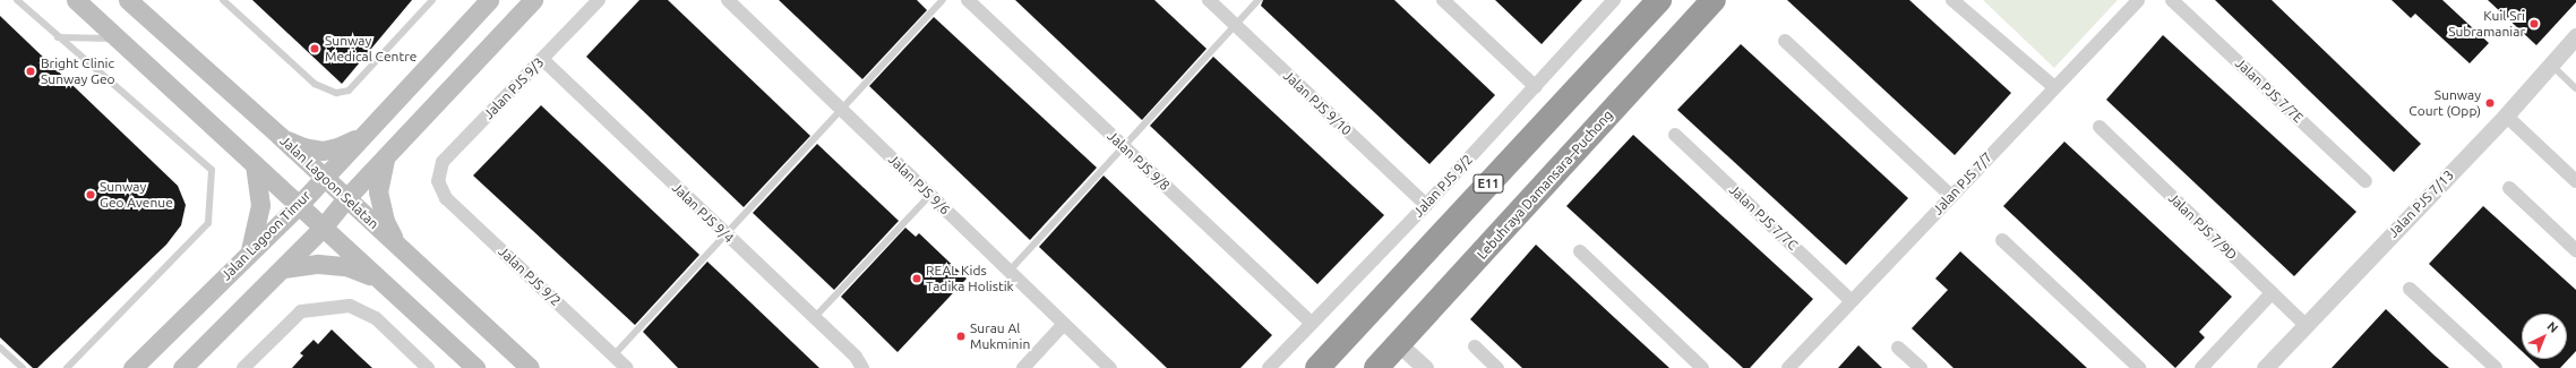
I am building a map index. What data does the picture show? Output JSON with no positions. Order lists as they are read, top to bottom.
{
  "streets": {
    "highway": ["E11", "Lebuhraya Damansara–Puchong"],
    "main road": ["Jalan Lagoon Selatan", "Jalan Lagoon Timur"],
    "street": [
      "Jalan PJS 9/3",
      "Jalan PJS 7/7E",
      "Jalan PJS 9/10",
      "Jalan PJS 9/8",
      "Jalan PJS 7/7",
      "Jalan PJS 9/6",
      "Jalan PJS 9/2",
      "Jalan PJS 7/13",
      "Jalan PJS 9/4",
      "Jalan PJS 7/7C",
      "Jalan PJS 7/9D"
    ]
  },
  "crossings": [
    ["Jalan PJS 9/3", "Jalan PJS 9/2"],
    ["Jalan PJS 9/3", "Jalan PJS 9/4"],
    ["Jalan PJS 9/10", "Jalan PJS 9/2"],
    ["Jalan PJS 9/8", "Jalan PJS 9/2"],
    ["Jalan Lagoon Selatan", "Jalan Lagoon Timur"],
    ["Jalan PJS 7/7", "Jalan PJS 7/7C"],
    ["Jalan PJS 7/13", "Jalan PJS 7/9D"]
  ],
  "places": [
    "Kuil Sri Subramaniar",
    "Sunway Medical Centre",
    "Bright Clinic Sunway Geo",
    "Sunway Court (Opp)",
    "Sunway Geo Avenue",
    "REAL Kids Tadika Holistik",
    "Surau Al Mukminin"
  ],
  "north": "top right"
}
